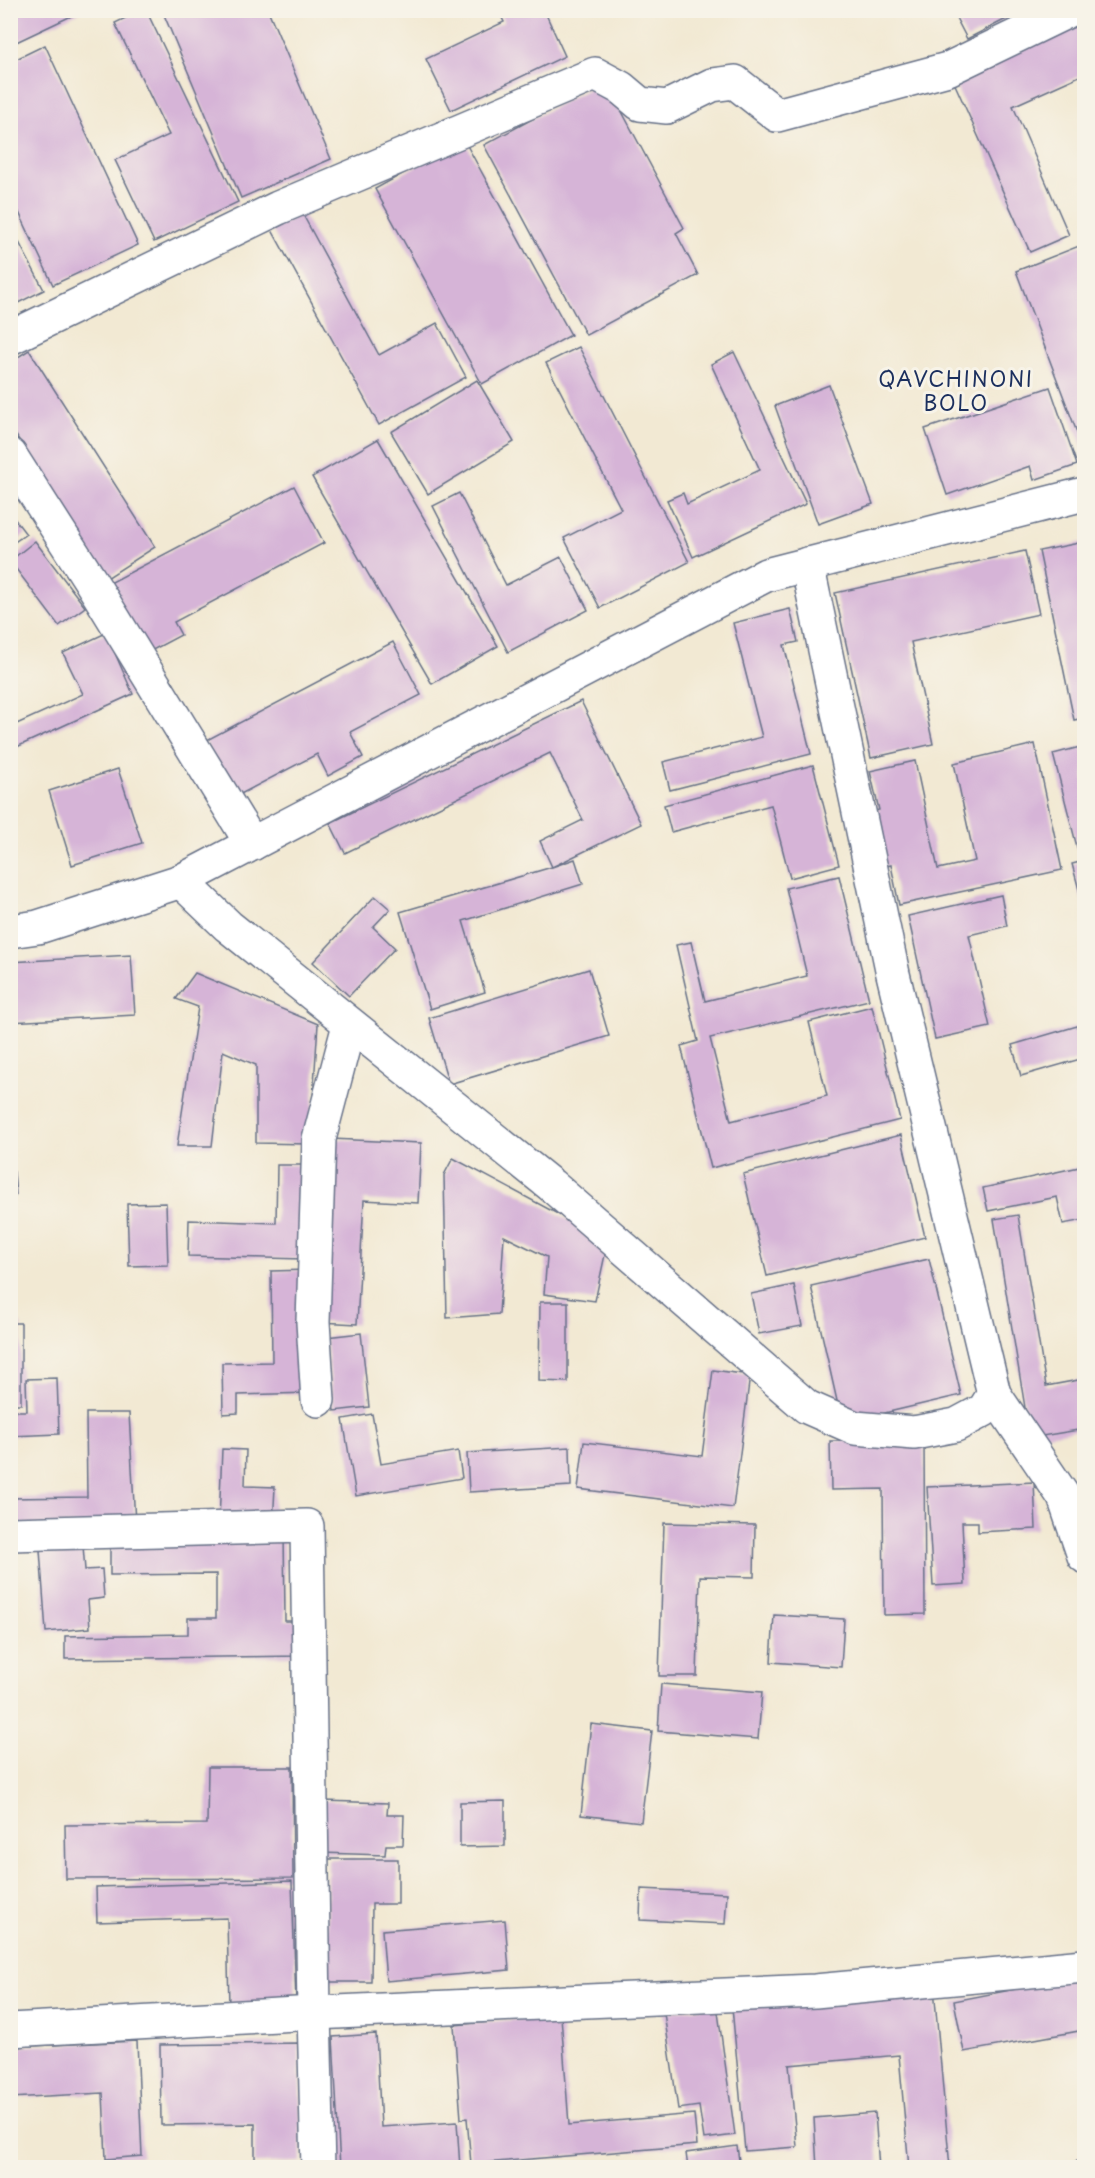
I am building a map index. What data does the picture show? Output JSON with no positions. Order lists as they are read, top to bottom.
{
  "districts": ["QAVCHINONI BOLO"]
}
